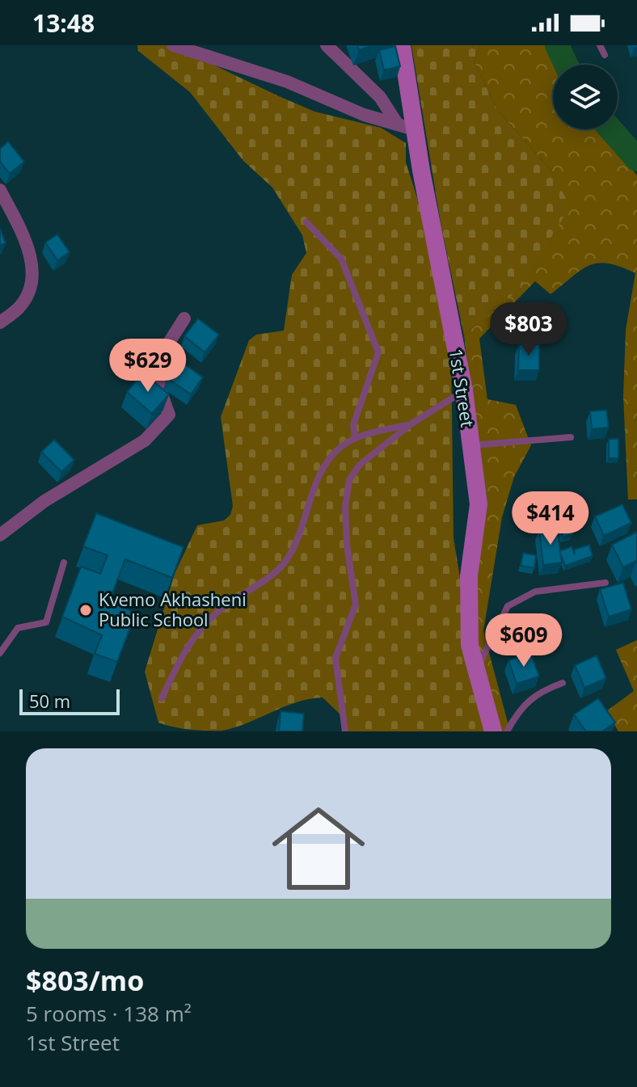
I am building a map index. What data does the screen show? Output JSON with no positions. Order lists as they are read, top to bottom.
{
  "streets": {
    "street": ["1st Street"]
  },
  "places": ["Kvemo Akhasheni Public School"],
  "scale_bar": "50 m",
  "page": {
    "status": "13:48",
    "price": [
      "$803",
      "$629",
      "$414",
      "$609"
    ],
    "scale": "50 m",
    "list": [
      {
        "name": "$803/mo",
        "note": "5 rooms · 138 m² · 1st Street"
      }
    ]
  }
}
